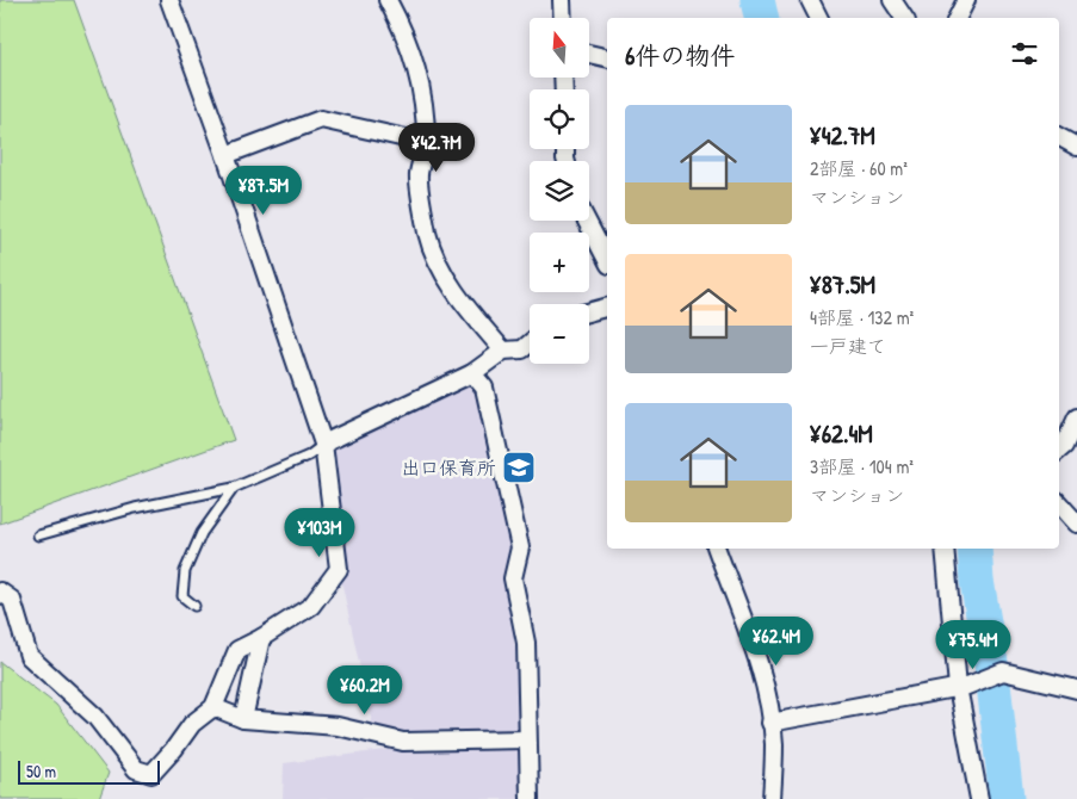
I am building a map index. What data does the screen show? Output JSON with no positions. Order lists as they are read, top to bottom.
{
  "places": {
    "school or university": ["出口保育所"]
  },
  "scale_bar": "50 m",
  "north": "top",
  "page": {
    "map_buttons": ["+", "−"],
    "heading": "6件の物件",
    "list": [
      {
        "name": "¥42.7M",
        "note": "2部屋 · 60 m² · マンション"
      },
      {
        "name": "¥87.5M",
        "note": "4部屋 · 132 m² · 一戸建て"
      },
      {
        "name": "¥62.4M",
        "note": "3部屋 · 104 m² · マンション"
      }
    ],
    "price": [
      "¥42.7M",
      "¥87.5M",
      "¥103M",
      "¥62.4M",
      "¥75.4M",
      "¥60.2M"
    ],
    "scale": "50 m"
  }
}
